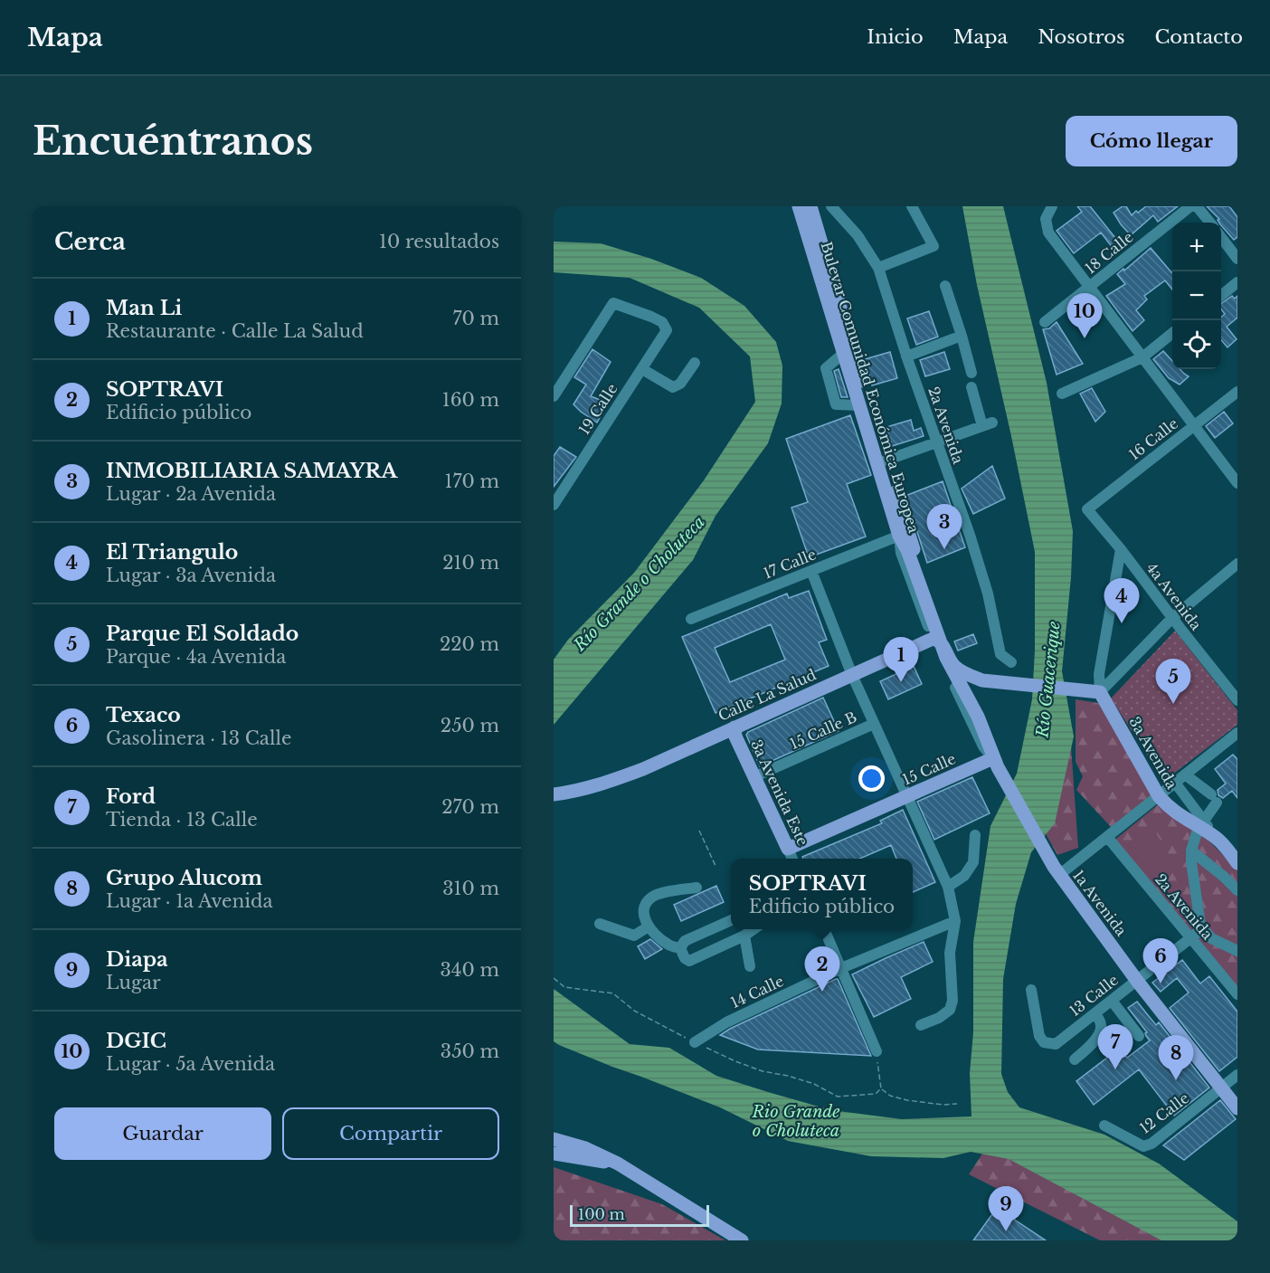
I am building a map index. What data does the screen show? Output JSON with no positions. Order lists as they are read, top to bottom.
{
  "streets": {
    "main road": [
      "Bulevar Comunidad Económica Europea",
      "Calle La Salud",
      "3a Avenida",
      "15 Calle",
      "3a Avenida Este",
      "1a Avenida"
    ],
    "street": [
      "18 Calle",
      "19 Calle",
      "2a Avenida",
      "16 Calle",
      "17 Calle",
      "4a Avenida",
      "15 Calle B",
      "14 Calle",
      "13 Calle",
      "12 Calle"
    ]
  },
  "crossings": [
    ["Bulevar Comunidad Económica Europea", "17 Calle"],
    ["Bulevar Comunidad Económica Europea", "Calle La Salud"],
    ["Bulevar Comunidad Económica Europea", "1a Avenida"],
    ["2a Avenida", "13 Calle"],
    ["16 Calle", "4a Avenida"],
    ["17 Calle", "1a Avenida"],
    ["Calle La Salud", "3a Avenida Este"],
    ["Calle La Salud", "1a Avenida"],
    ["15 Calle B", "3a Avenida Este"],
    ["15 Calle", "3a Avenida Este"],
    ["15 Calle", "1a Avenida"],
    ["1a Avenida", "13 Calle"],
    ["1a Avenida", "12 Calle"]
  ],
  "water": ["Río Grande o Choluteca", "Río Guacerique", "Rio Grande o Choluteca"],
  "scale_bar": "100 m",
  "page": {
    "header": "Mapa",
    "nav": [
      "Inicio",
      "Mapa",
      "Nosotros",
      "Contacto"
    ],
    "buttons": [
      "Cómo llegar",
      ["Guardar", "Compartir"]
    ],
    "title": "Encuéntranos",
    "heading": ["Cerca", "10 resultados"],
    "map_buttons": ["+", "−"],
    "list": [
      {
        "mark": "1",
        "name": "Man Li",
        "note": "Restaurante · Calle La Salud",
        "value": "70 m"
      },
      {
        "mark": "2",
        "name": "SOPTRAVI",
        "note": "Edificio público",
        "value": "160 m"
      },
      {
        "mark": "3",
        "name": "INMOBILIARIA SAMAYRA",
        "note": "Lugar · 2a Avenida",
        "value": "170 m"
      },
      {
        "mark": "4",
        "name": "El Triangulo",
        "note": "Lugar · 3a Avenida",
        "value": "210 m"
      },
      {
        "mark": "5",
        "name": "Parque El Soldado",
        "note": "Parque · 4a Avenida",
        "value": "220 m"
      },
      {
        "mark": "6",
        "name": "Texaco",
        "note": "Gasolinera · 13 Calle",
        "value": "250 m"
      },
      {
        "mark": "7",
        "name": "Ford",
        "note": "Tienda · 13 Calle",
        "value": "270 m"
      },
      {
        "mark": "8",
        "name": "Grupo Alucom",
        "note": "Lugar · 1a Avenida",
        "value": "310 m"
      },
      {
        "mark": "9",
        "name": "Diapa",
        "note": "Lugar",
        "value": "340 m"
      },
      {
        "mark": "10",
        "name": "DGIC",
        "note": "Lugar · 5a Avenida",
        "value": "350 m"
      }
    ],
    "pins": [
      "10",
      "3",
      "4",
      "1",
      "5",
      "6",
      "2",
      "7",
      "8",
      "9"
    ],
    "popup": ["SOPTRAVI", "Edificio público"],
    "scale": "100 m"
  }
}
